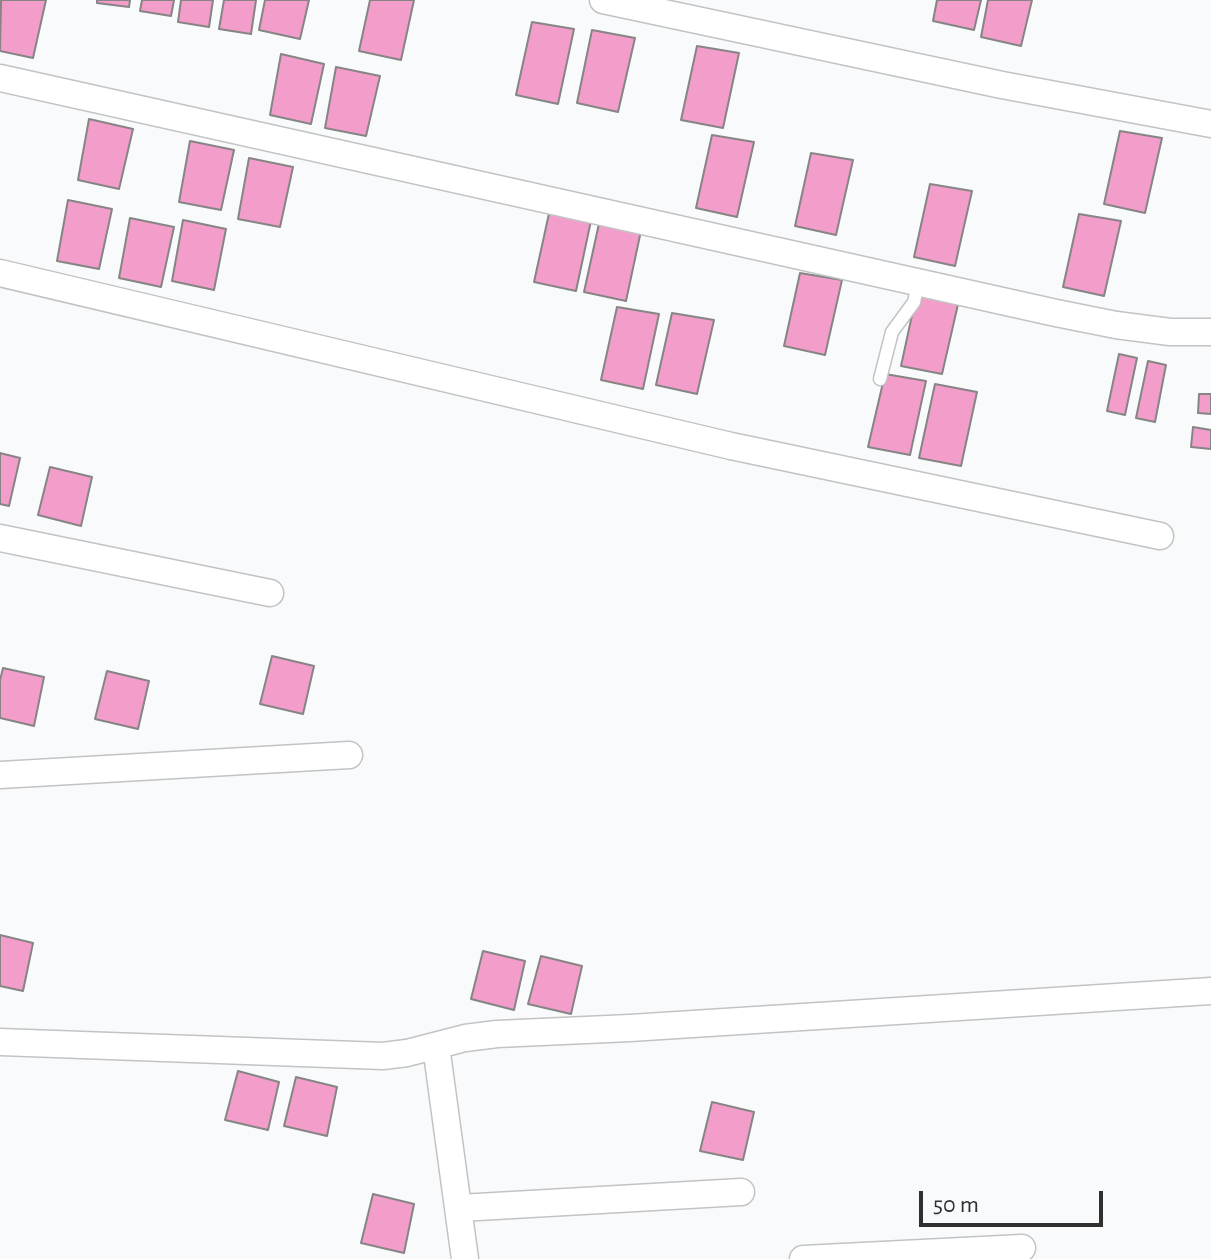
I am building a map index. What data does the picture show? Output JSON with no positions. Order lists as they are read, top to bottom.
{
  "scale_bar": "50 m"
}
